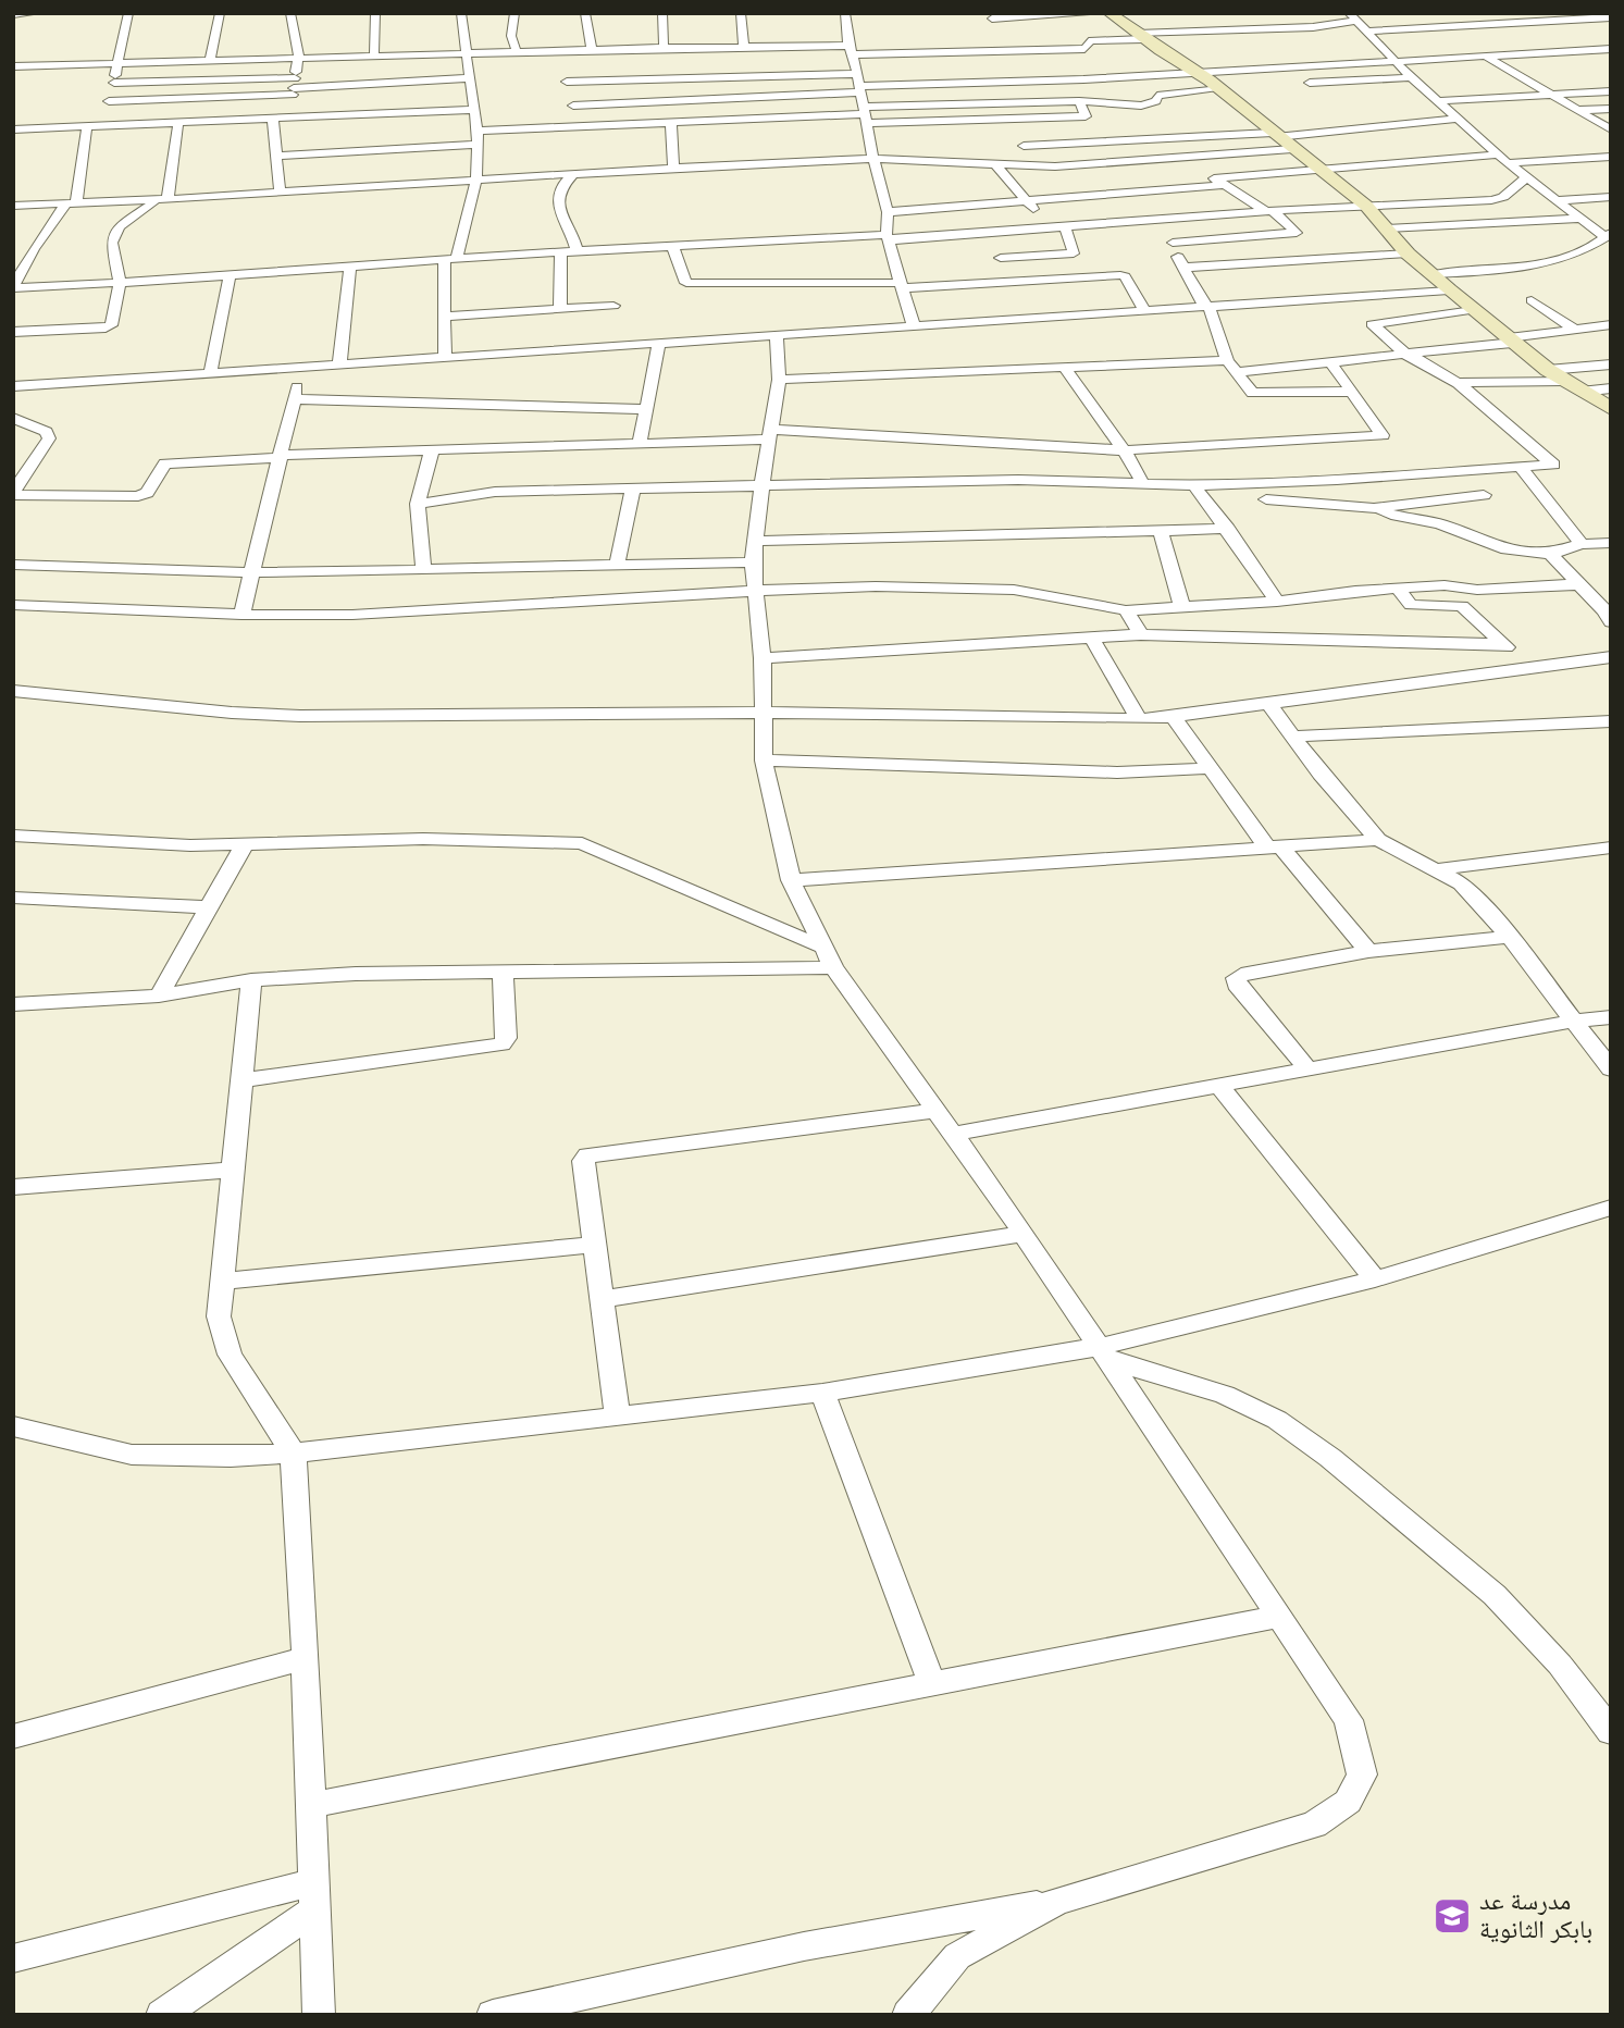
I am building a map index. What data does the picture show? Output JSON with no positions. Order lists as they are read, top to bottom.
{
  "places": {
    "school or university": ["مدرسة عد بابكر الثانوية"]
  }
}
